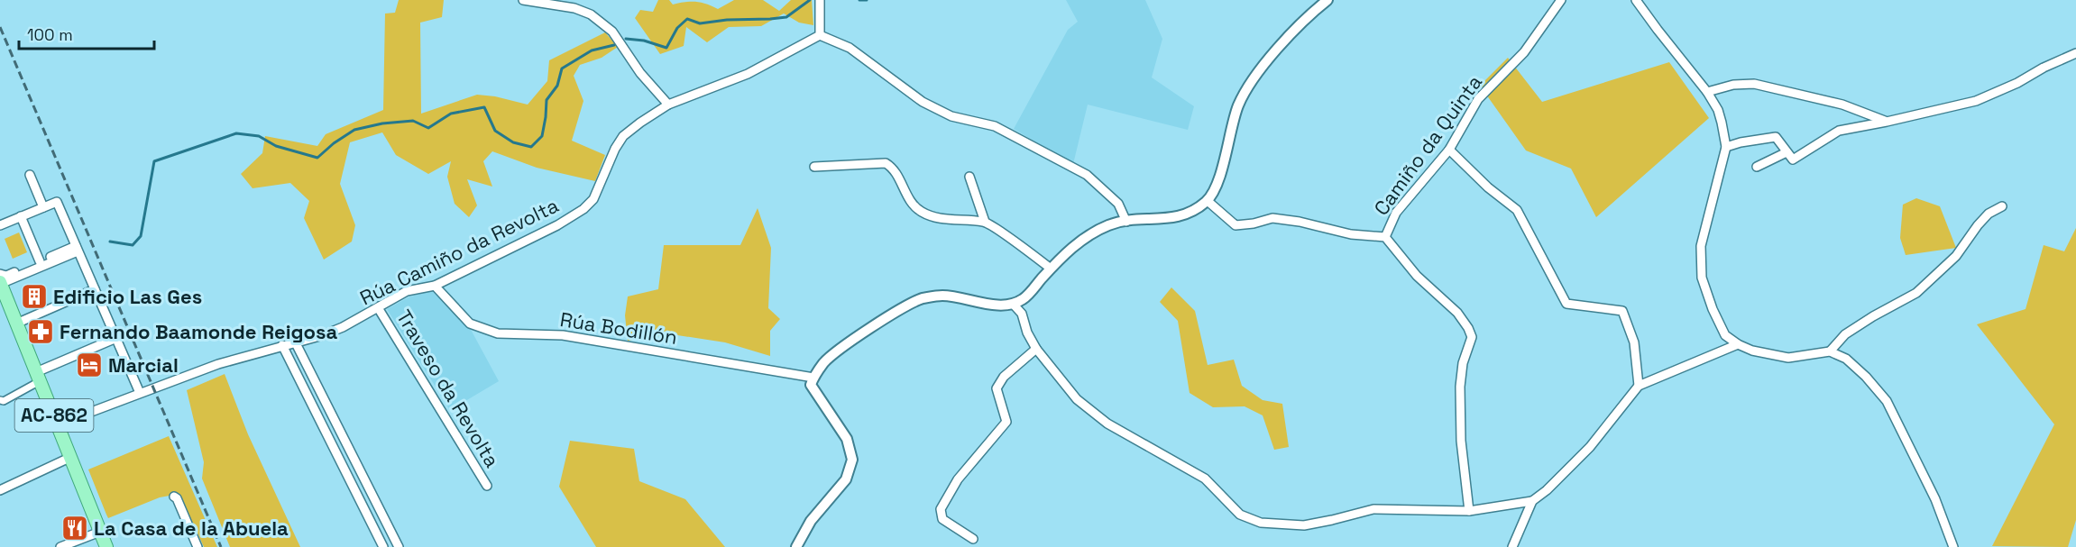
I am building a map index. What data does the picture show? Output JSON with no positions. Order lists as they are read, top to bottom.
{
  "streets": {
    "main road": ["AC-862"],
    "street": [
      "Camiño da Quinta",
      "Rúa Camiño da Revolta",
      "Rúa Bodillón",
      "Traveso da Revolta"
    ]
  },
  "crossings": [
    ["Rúa Camiño da Revolta", "Rúa Bodillón"],
    ["Rúa Camiño da Revolta", "Traveso da Revolta"],
    ["Rúa Camiño da Revolta", "AC-862"]
  ],
  "places": {
    "building": ["Edificio Las Ges"],
    "pharmacy": ["Fernando Baamonde Reigosa"],
    "hotel": ["Marcial"],
    "restaurant": ["La Casa de la Abuela"]
  },
  "scale_bar": "100 m"
}
